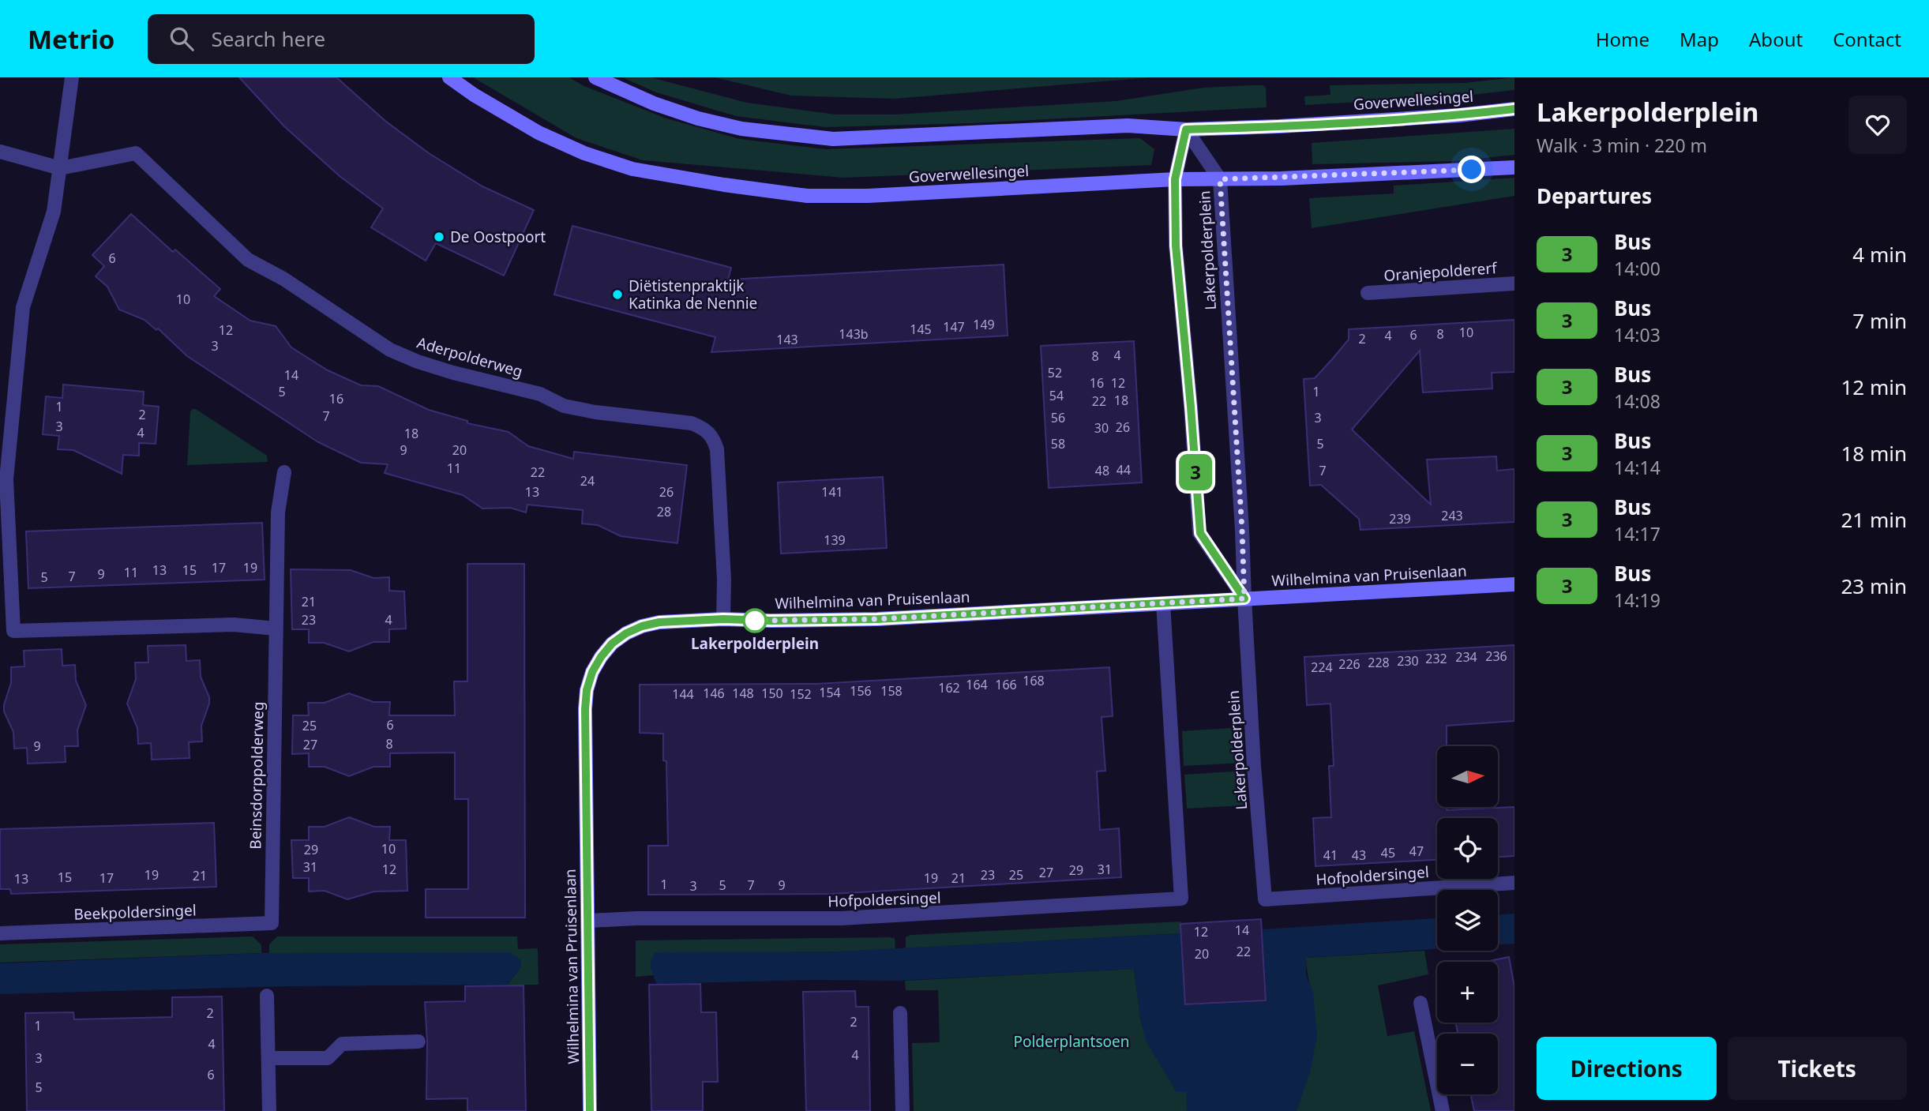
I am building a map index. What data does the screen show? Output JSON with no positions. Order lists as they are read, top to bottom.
{
  "streets": {
    "main road": ["Goverwellesingel", "Wilhelmina van Pruisenlaan"],
    "street": [
      "Lakerpolderplein",
      "Oranjepoldererf",
      "Aderpolderweg",
      "Beinsdorppolderweg",
      "Hofpoldersingel",
      "Beekpoldersingel"
    ]
  },
  "crossings": [
    ["Goverwellesingel", "Lakerpolderplein"],
    ["Lakerpolderplein", "Wilhelmina van Pruisenlaan"],
    ["Lakerpolderplein", "Hofpoldersingel"],
    ["Aderpolderweg", "Wilhelmina van Pruisenlaan"],
    ["Wilhelmina van Pruisenlaan", "Hofpoldersingel"],
    ["Beinsdorppolderweg", "Beekpoldersingel"]
  ],
  "parks": ["Polderplantsoen"],
  "places": ["De Oostpoort", "Diëtistenpraktijk Katinka de Nennie", "Lakerpolderplein"],
  "lines": ["bus line 3"],
  "house_numbers": [
    "6",
    "10",
    "149",
    "147",
    "145",
    "12",
    "10",
    "143b",
    "8",
    "6",
    "4",
    "2",
    "143",
    "3",
    "4",
    "8",
    "52",
    "14",
    "16",
    "12",
    "5",
    "1",
    "54",
    "16",
    "18",
    "22",
    "1",
    "2",
    "7",
    "56",
    "3",
    "3",
    "26",
    "30",
    "4",
    "18",
    "58",
    "5",
    "9",
    "20",
    "11",
    "44",
    "48",
    "7",
    "22",
    "24",
    "13",
    "26",
    "141",
    "28",
    "243",
    "239",
    "139",
    "17",
    "19",
    "13",
    "15",
    "11",
    "9",
    "7",
    "5",
    "21",
    "23",
    "4",
    "236",
    "234",
    "232",
    "230",
    "228",
    "226",
    "224",
    "168",
    "164",
    "166",
    "162",
    "156",
    "158",
    "154",
    "146",
    "148",
    "150",
    "144",
    "152",
    "6",
    "25",
    "8",
    "27",
    "9",
    "10",
    "29",
    "47",
    "45",
    "41",
    "43",
    "31",
    "12",
    "31",
    "29",
    "27",
    "19",
    "23",
    "25",
    "21",
    "15",
    "17",
    "19",
    "21",
    "13",
    "1",
    "5",
    "7",
    "9",
    "3",
    "14",
    "12",
    "22",
    "20",
    "2",
    "2",
    "1",
    "4",
    "4",
    "3",
    "6",
    "5"
  ],
  "north": "right",
  "page": {
    "header": "Metrio",
    "search": "Search here",
    "nav": [
      "Home",
      "Map",
      "About",
      "Contact"
    ],
    "on_map": "3",
    "heading": [
      ["Lakerpolderplein", "Walk · 3 min · 220 m"],
      "Departures"
    ],
    "list": [
      {
        "mark": "3",
        "name": "Bus",
        "note": "14:00",
        "value": "4 min"
      },
      {
        "mark": "3",
        "name": "Bus",
        "note": "14:03",
        "value": "7 min"
      },
      {
        "mark": "3",
        "name": "Bus",
        "note": "14:08",
        "value": "12 min"
      },
      {
        "mark": "3",
        "name": "Bus",
        "note": "14:14",
        "value": "18 min"
      },
      {
        "mark": "3",
        "name": "Bus",
        "note": "14:17",
        "value": "21 min"
      },
      {
        "mark": "3",
        "name": "Bus",
        "note": "14:19",
        "value": "23 min"
      }
    ],
    "map_buttons": ["+", "−"],
    "buttons": ["Directions", "Tickets"]
  }
}
